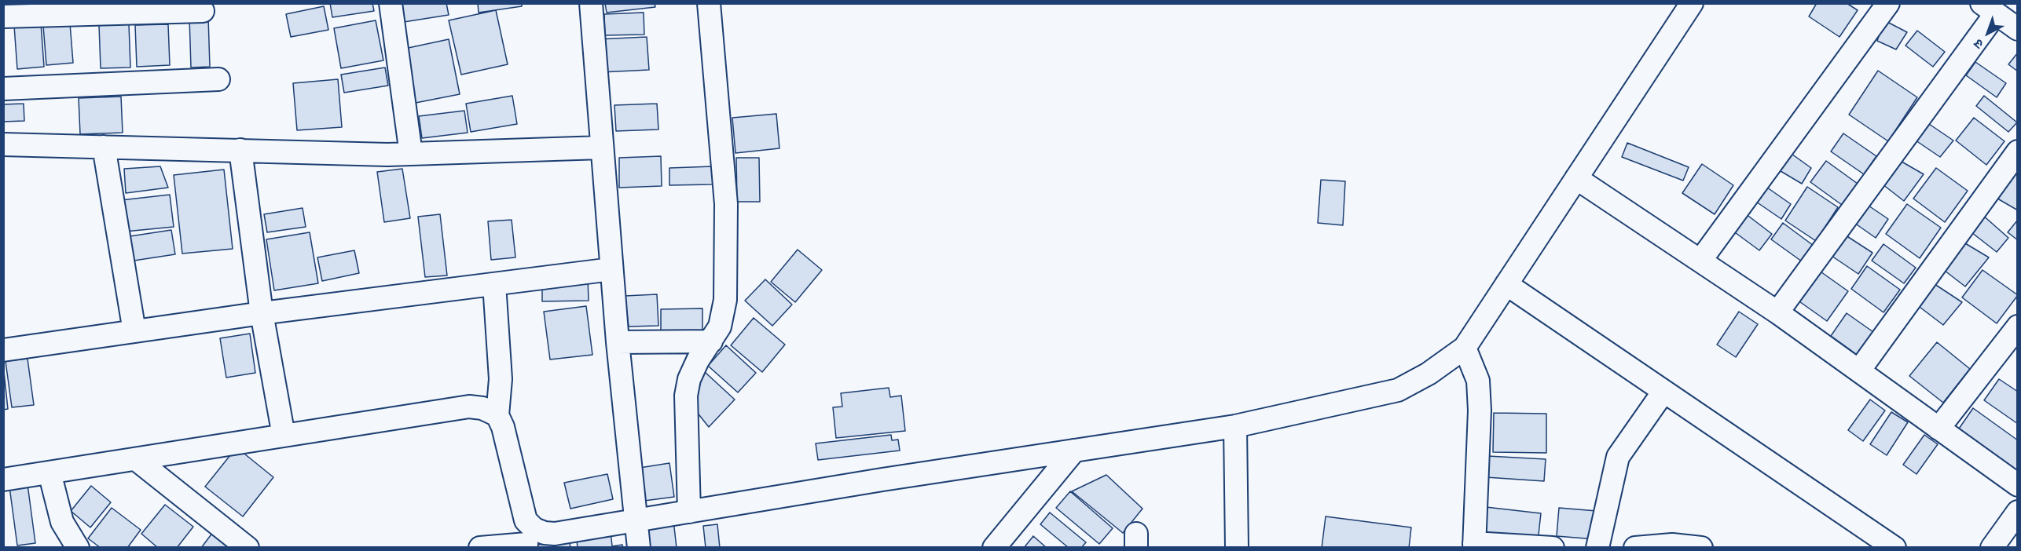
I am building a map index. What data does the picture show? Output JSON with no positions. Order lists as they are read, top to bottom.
{
  "north": "bottom left"
}
